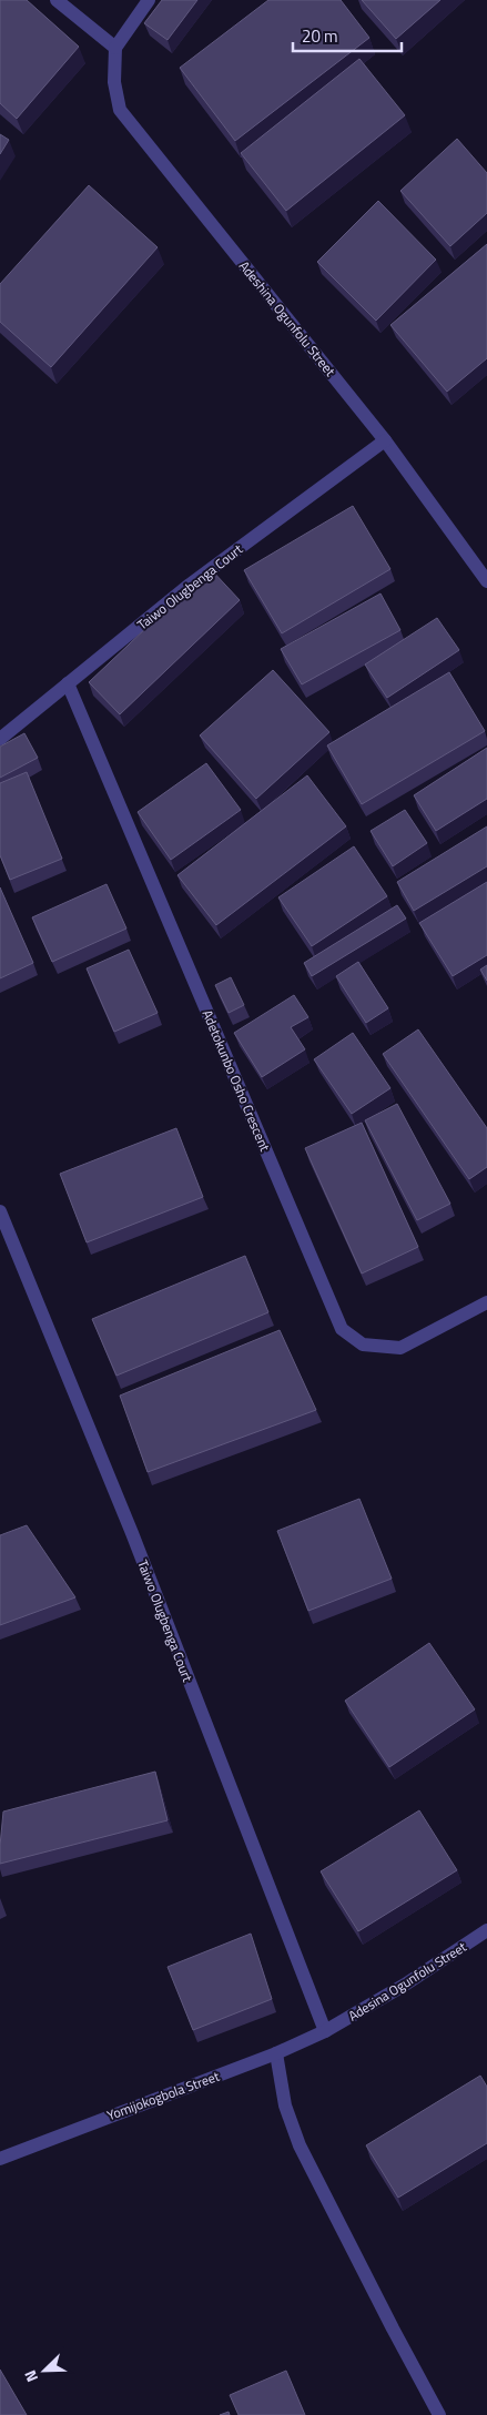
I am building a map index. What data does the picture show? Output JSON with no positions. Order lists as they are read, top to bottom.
{
  "streets": {
    "street": [
      "Adeshina Ogunfolu Street",
      "Taiwo Olugbenga Court",
      "Adetokunbo Osho Crescent",
      "Adesina Ogunfolu Street",
      "Yomijokogbola Street"
    ]
  },
  "crossings": [
    ["Adeshina Ogunfolu Street", "Taiwo Olugbenga Court"],
    ["Taiwo Olugbenga Court", "Adetokunbo Osho Crescent"],
    ["Taiwo Olugbenga Court", "Adesina Ogunfolu Street"],
    ["Taiwo Olugbenga Court", "Yomijokogbola Street"],
    ["Adesina Ogunfolu Street", "Yomijokogbola Street"]
  ],
  "scale_bar": "20 m",
  "north": "bottom left"
}
